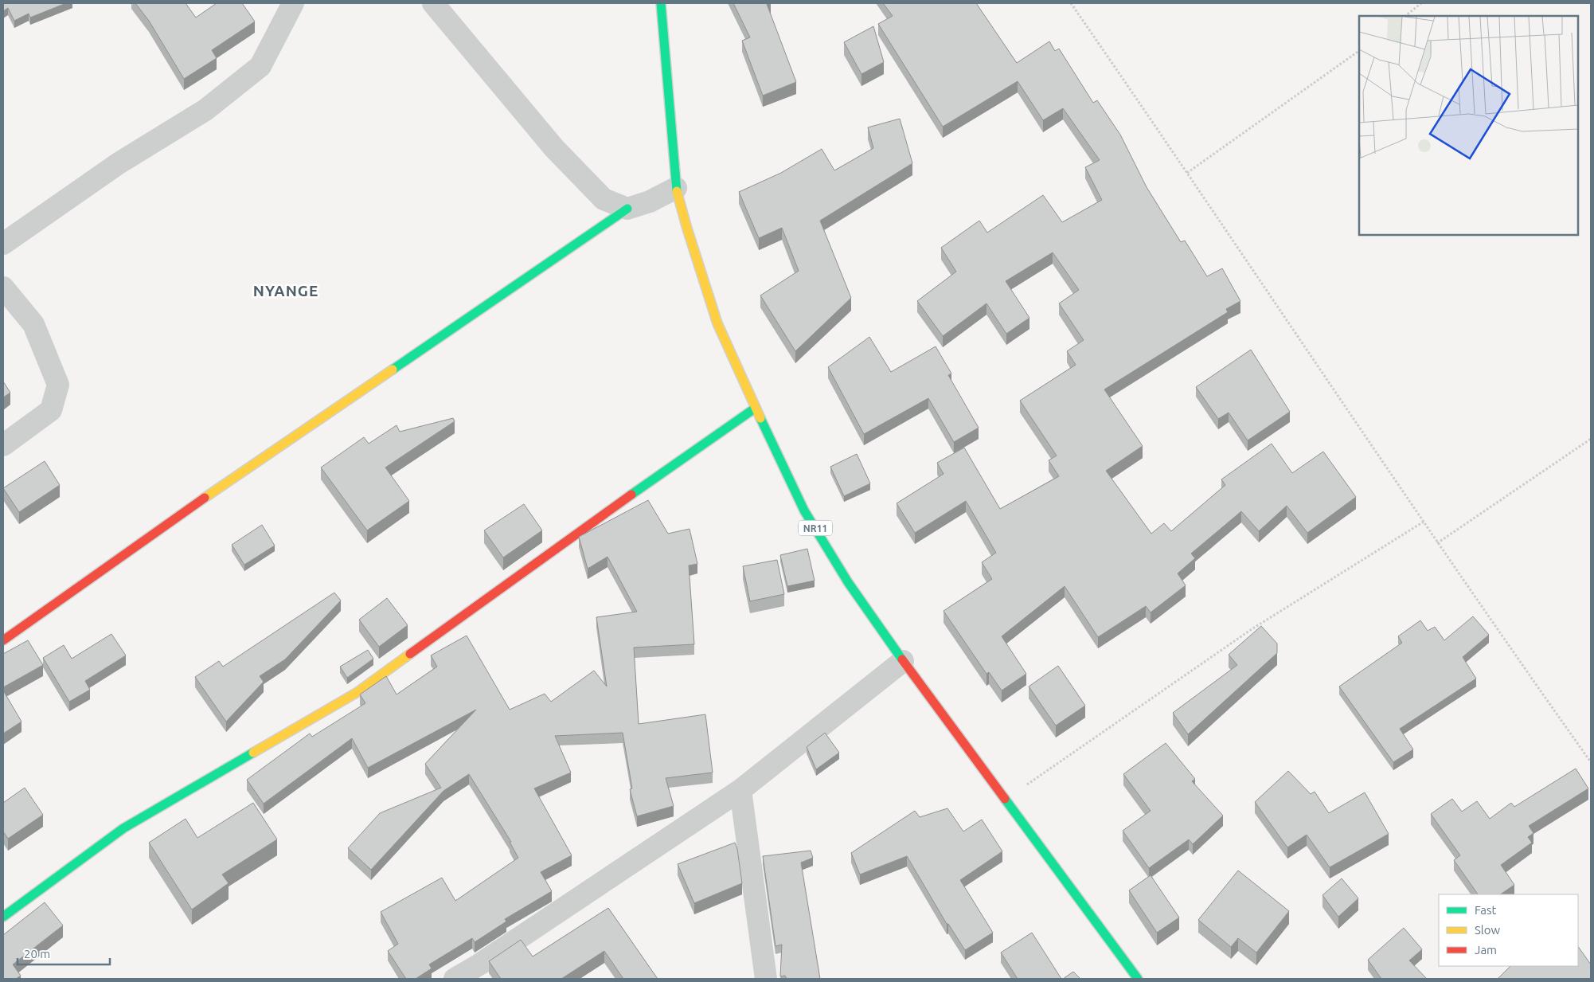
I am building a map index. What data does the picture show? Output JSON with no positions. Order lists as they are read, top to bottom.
{
  "streets": {
    "main road": ["NR11"]
  },
  "districts": ["NYANGE"],
  "legend": ["Fast", "Slow", "Jam"],
  "scale_bar": "20 m"
}
